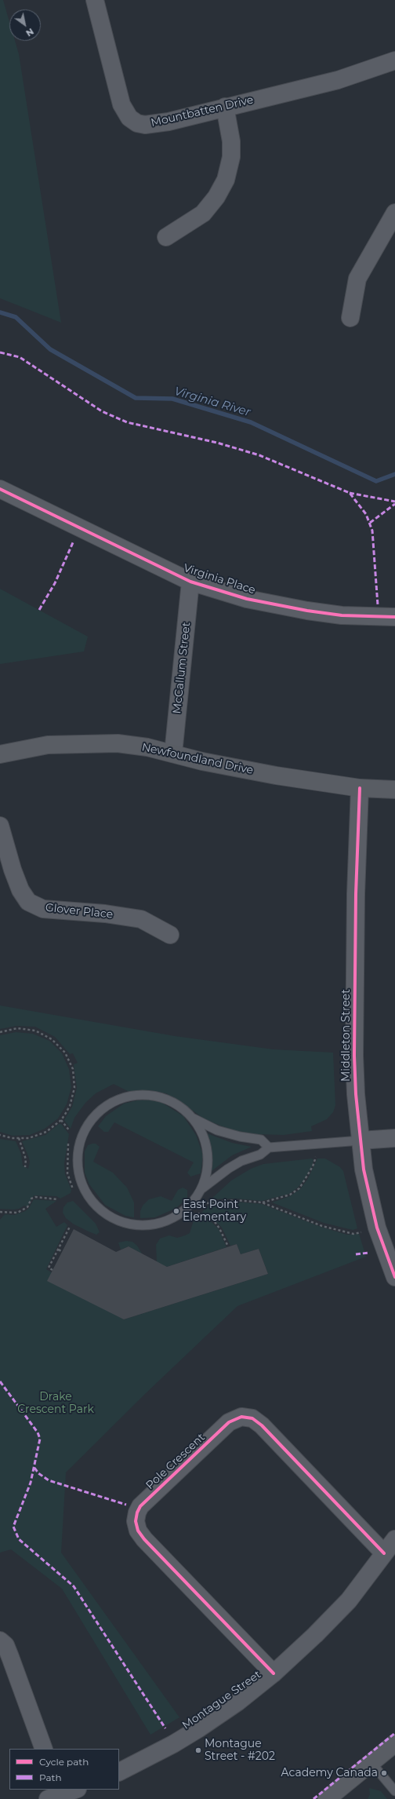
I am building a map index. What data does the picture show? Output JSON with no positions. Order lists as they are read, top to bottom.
{
  "streets": {
    "street": [
      "Mountbatten Drive",
      "Virginia Place",
      "McCallum Street",
      "Newfoundland Drive",
      "Glover Place",
      "Middleton Street",
      "Pole Crescent",
      "Montague Street"
    ]
  },
  "crossings": [
    ["Virginia Place", "McCallum Street"],
    ["McCallum Street", "Newfoundland Drive"],
    ["Newfoundland Drive", "Middleton Street"],
    ["Pole Crescent", "Montague Street"]
  ],
  "water": ["Virginia River"],
  "parks": ["Drake Crescent Park"],
  "places": ["East Point Elementary", "Montague Street - #202", "Academy Canada"],
  "legend": ["Cycle path", "Path"],
  "north": "bottom right"
}
